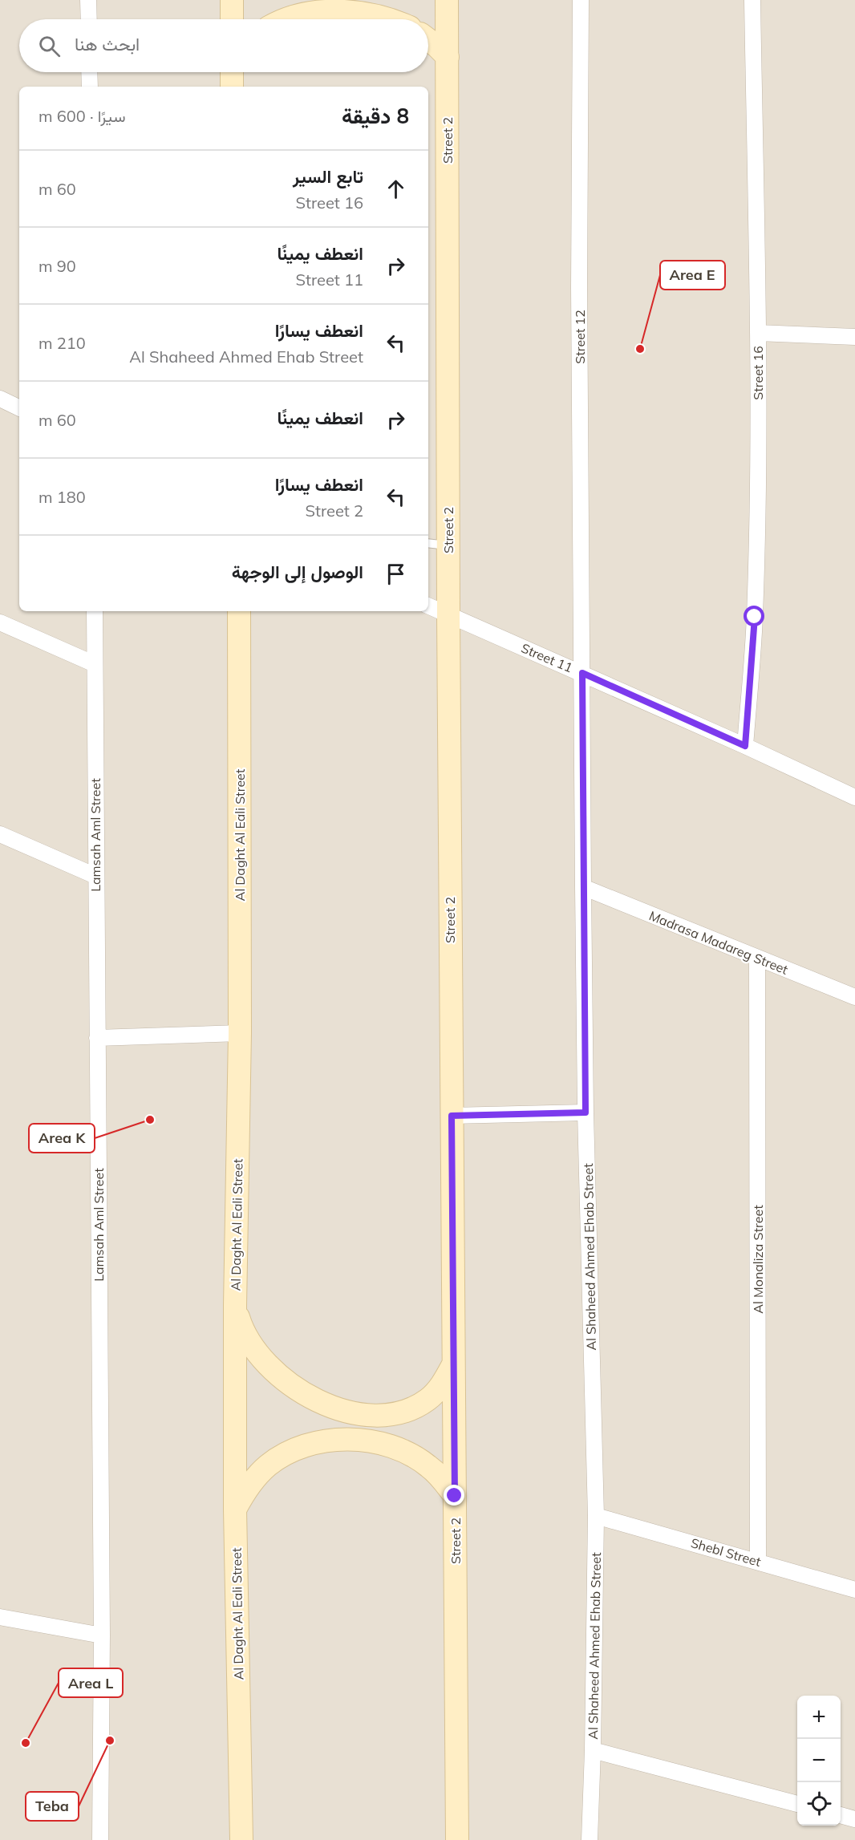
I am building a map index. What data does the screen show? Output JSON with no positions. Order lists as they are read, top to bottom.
{
  "streets": {
    "street": [
      "Street 2",
      "Street 12",
      "Street 16",
      "Street 11",
      "Lamsah Aml Street",
      "Al Daght Al Eali Street",
      "Madrasa Madareg Street",
      "Al Shaheed Ahmed Ehab Street",
      "Al Monaliza Street",
      "Shebl Street"
    ]
  },
  "crossings": [
    ["Street 2", "Street 11"],
    ["Street 12", "Street 11"],
    ["Street 12", "Al Shaheed Ahmed Ehab Street"],
    ["Street 16", "Street 11"],
    ["Street 11", "Al Shaheed Ahmed Ehab Street"],
    ["Madrasa Madareg Street", "Al Shaheed Ahmed Ehab Street"],
    ["Madrasa Madareg Street", "Al Monaliza Street"],
    ["Al Shaheed Ahmed Ehab Street", "Shebl Street"],
    ["Al Monaliza Street", "Shebl Street"]
  ],
  "places": [
    "Area E",
    "Area K",
    "Teba",
    "Area L"
  ],
  "page": {
    "search": "ابحث هنا",
    "heading": ["8 دقيقة", "سيرًا · 600 m"],
    "list": [
      ["تابع السير", "Street 16", "60 m"],
      ["انعطف يمينًا", "Street 11", "90 m"],
      ["انعطف يسارًا", "Al Shaheed Ahmed Ehab Street", "210 m"],
      ["انعطف يمينًا", "60 m"],
      ["انعطف يسارًا", "Street 2", "180 m"],
      "الوصول إلى الوجهة"
    ],
    "map_buttons": ["+", "−"]
  }
}
